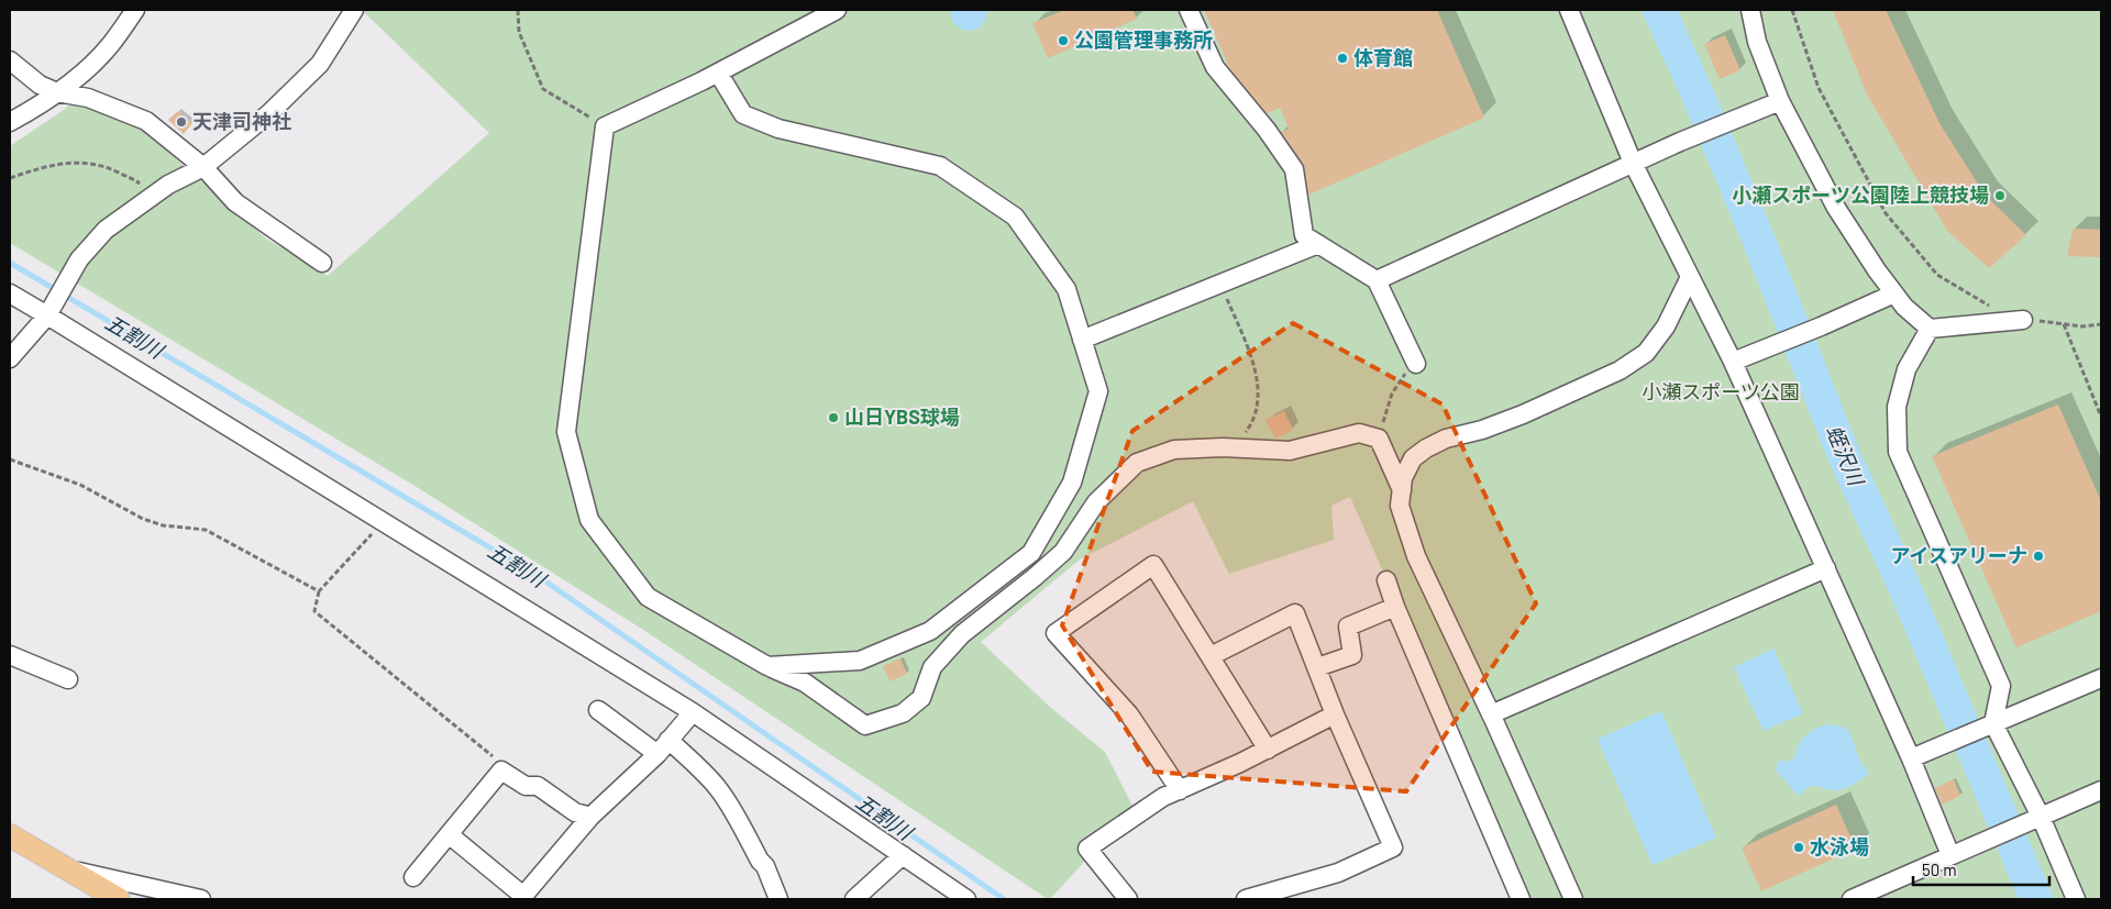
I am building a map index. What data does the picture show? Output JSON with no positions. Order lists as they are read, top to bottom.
{
  "water": ["五割川", "蛭沢川"],
  "parks": ["小瀬スポーツ公園"],
  "places": [
    "公園管理事務所",
    "体育館",
    "天津司神社",
    "小瀬スポーツ公園陸上競技場",
    "山日YBS球場",
    "アイスアリーナ",
    "水泳場"
  ],
  "scale_bar": "50 m"
}
